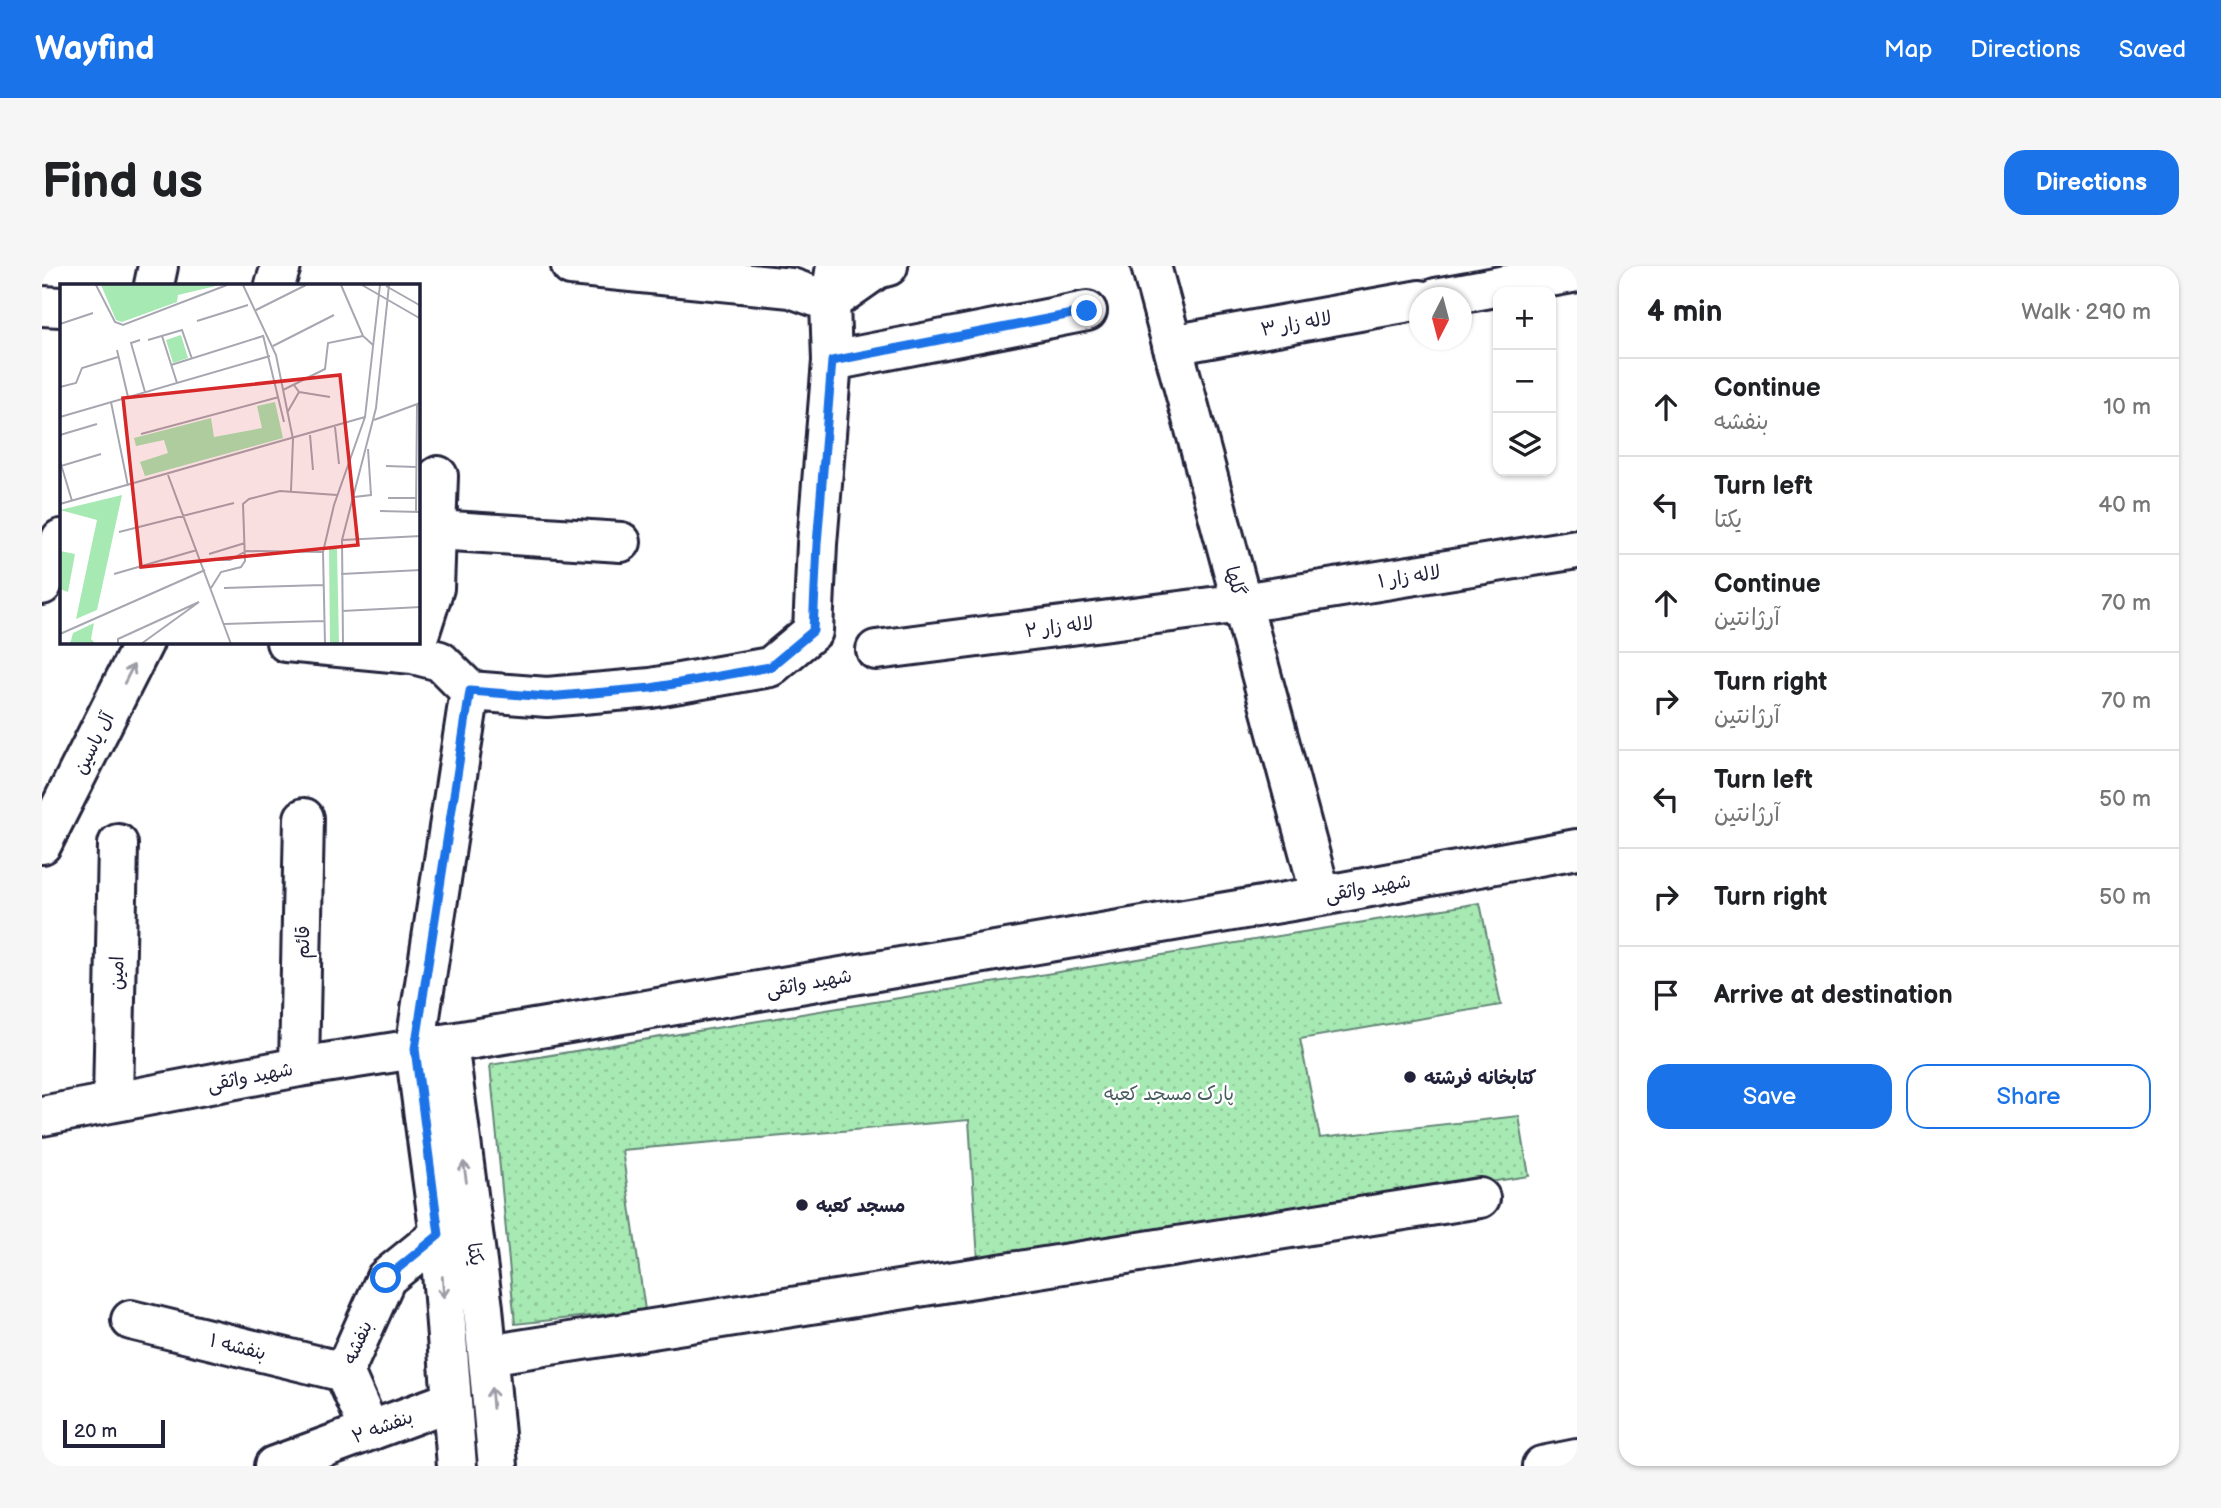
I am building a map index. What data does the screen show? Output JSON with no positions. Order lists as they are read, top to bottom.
{
  "streets": {
    "street": [
      "لاله زار ۳",
      "لاله زار ۱",
      "گلها",
      "لاله زار ۲",
      "آل یاسین",
      "شهید واثقی",
      "قائم",
      "امین",
      "یکتا",
      "بنفشه",
      "بنفشه ۱",
      "بنفشه ۲"
    ]
  },
  "crossings": [
    ["لاله زار ۳", "گلها"],
    ["لاله زار ۱", "گلها"],
    ["لاله زار ۱", "لاله زار ۲"],
    ["گلها", "لاله زار ۲"],
    ["گلها", "شهید واثقی"],
    ["شهید واثقی", "قائم"],
    ["شهید واثقی", "امین"],
    ["شهید واثقی", "یکتا"],
    ["یکتا", "بنفشه"],
    ["یکتا", "بنفشه ۲"],
    ["بنفشه", "بنفشه ۱"],
    ["بنفشه", "بنفشه ۲"]
  ],
  "one_way": ["آل یاسین"],
  "parks": ["پارک مسجد کعبه"],
  "places": ["کتابخانه فرشته", "مسجد کعبه"],
  "scale_bar": "20 m",
  "north": "bottom",
  "page": {
    "header": "Wayfind",
    "nav": ["Map", "Directions", "Saved"],
    "buttons": [
      "Directions",
      ["Save", "Share"]
    ],
    "title": "Find us",
    "heading": ["4 min", "Walk · 290 m"],
    "map_buttons": ["+", "−"],
    "list": [
      ["Continue", "بنفشه", "10 m"],
      ["Turn left", "یکتا", "40 m"],
      ["Continue", "آرژانتین", "70 m"],
      ["Turn right", "آرژانتین", "70 m"],
      ["Turn left", "آرژانتین", "50 m"],
      ["Turn right", "50 m"],
      "Arrive at destination"
    ],
    "scale": "20 m"
  }
}
